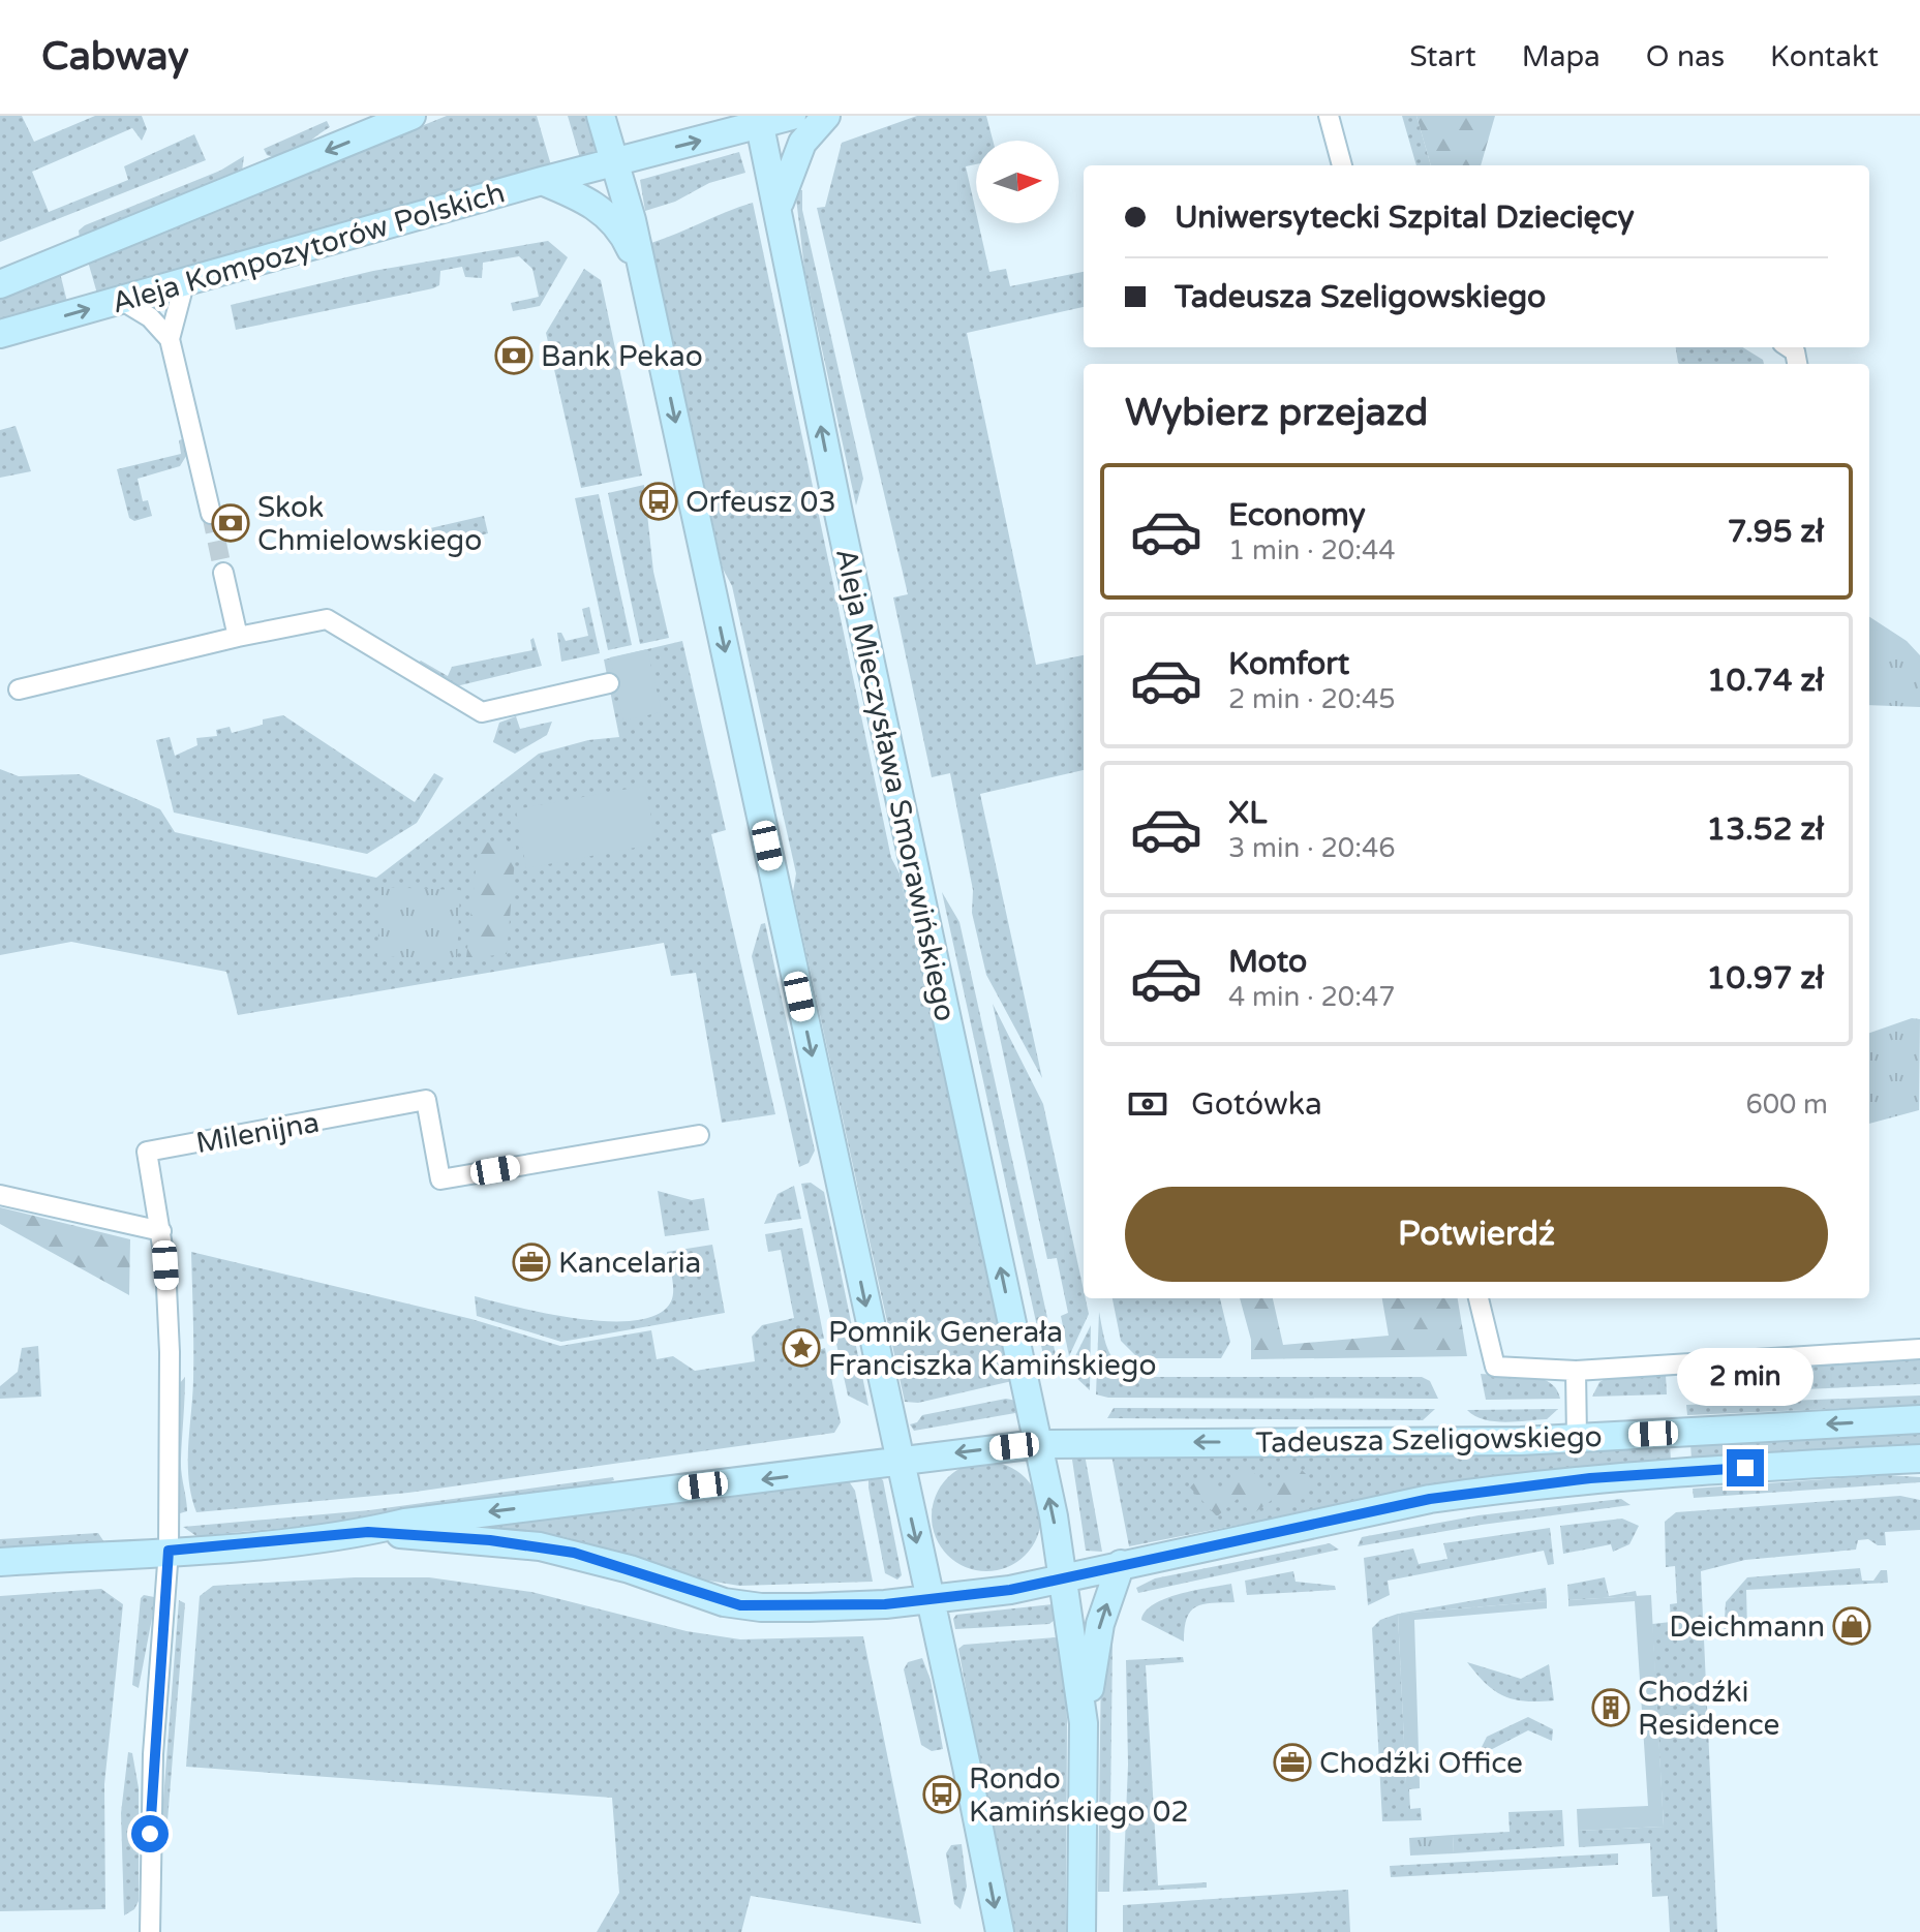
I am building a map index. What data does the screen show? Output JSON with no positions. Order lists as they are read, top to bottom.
{
  "streets": {
    "street": [
      "Aleja Kompozytorów Polskich",
      "Aleja Mieczysława Smorawińskiego",
      "Milenijna",
      "Tadeusza Szeligowskiego"
    ]
  },
  "crossings": [
    ["Aleja Kompozytorów Polskich", "Aleja Mieczysława Smorawińskiego"],
    ["Aleja Mieczysława Smorawińskiego", "Tadeusza Szeligowskiego"]
  ],
  "places": {
    "bank": ["Bank Pekao", "Skok Chmielowskiego"],
    "bus stop": ["Orfeusz 03", "Rondo Kamińskiego 02"],
    "office": ["Kancelaria", "Chodźki Office"],
    "place": ["Pomnik Generała Franciszka Kamińskiego"],
    "shop": ["Deichmann"],
    "building": ["Chodźki Residence"]
  },
  "north": "right",
  "page": {
    "header": "Cabway",
    "nav": [
      "Start",
      "Mapa",
      "O nas",
      "Kontakt"
    ],
    "banner": ["Uniwersytecki Szpital Dziecięcy", "Tadeusza Szeligowskiego"],
    "heading": "Wybierz przejazd",
    "list": [
      {
        "name": "Economy",
        "note": "1 min · 20:44",
        "value": "7.95 zł"
      },
      {
        "name": "Komfort",
        "note": "2 min · 20:45",
        "value": "10.74 zł"
      },
      {
        "name": "XL",
        "note": "3 min · 20:46",
        "value": "13.52 zł"
      },
      {
        "name": "Moto",
        "note": "4 min · 20:47",
        "value": "10.97 zł"
      }
    ],
    "pay": ["Gotówka", "600 m"],
    "buttons": "Potwierdź",
    "bubble": "2 min"
  }
}
